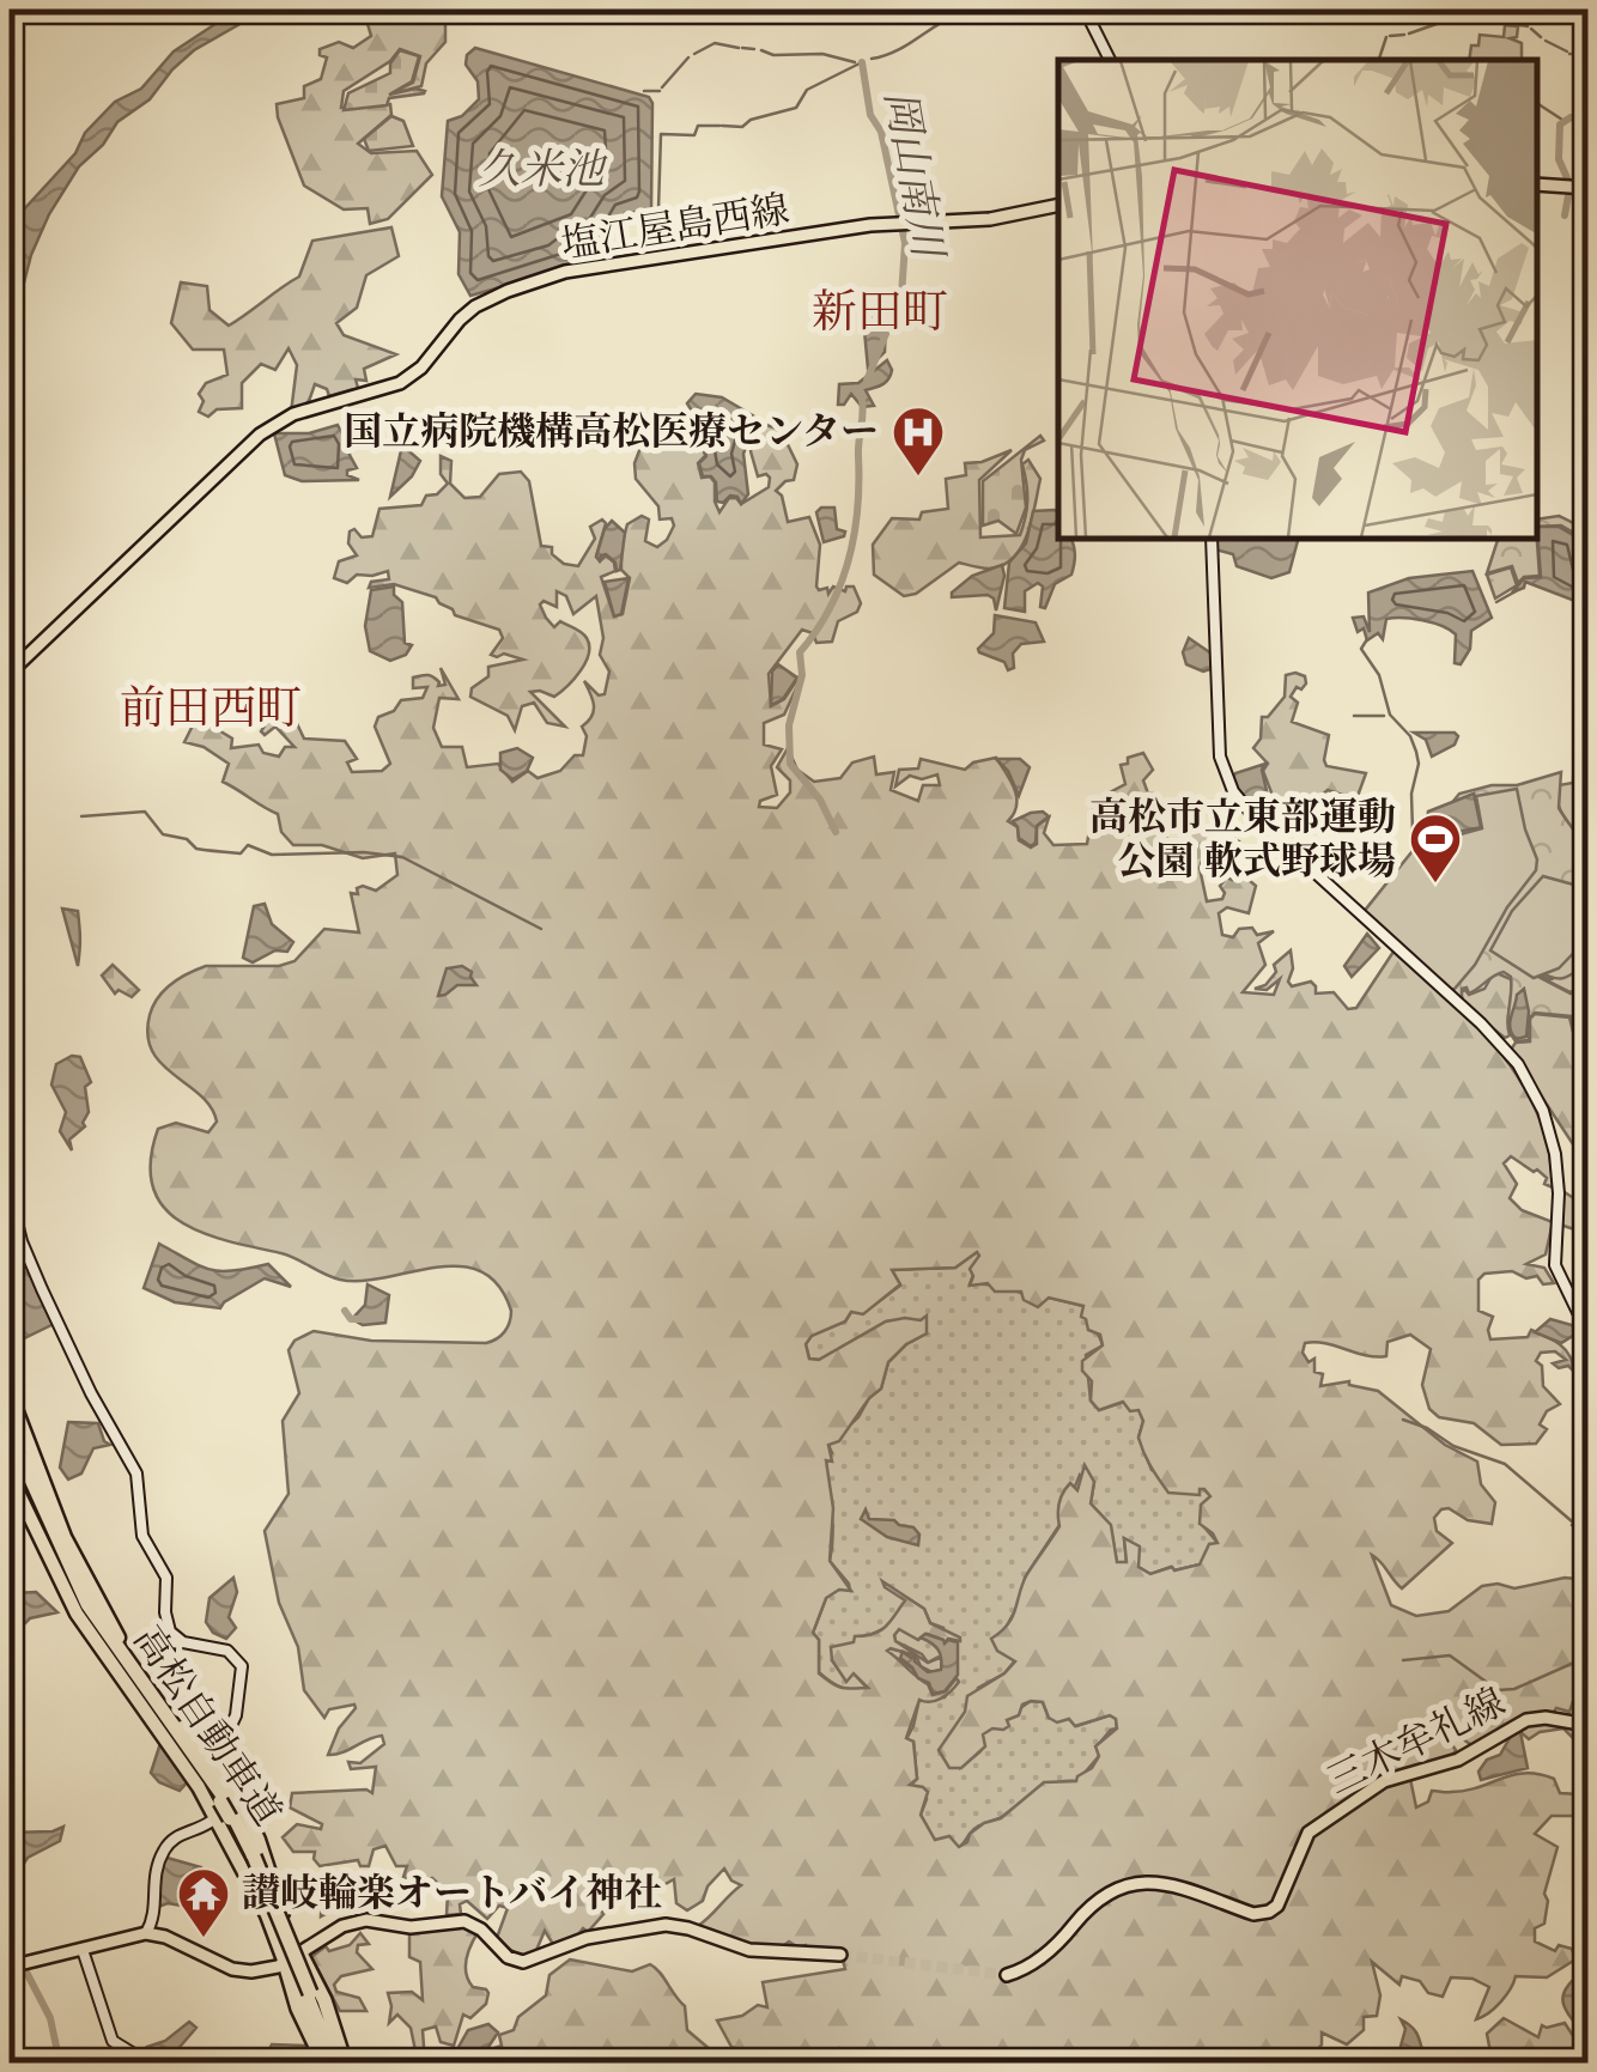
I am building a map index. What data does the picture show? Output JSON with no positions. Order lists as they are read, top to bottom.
{
  "streets": {
    "highway": ["高松自動車道"],
    "main road": ["塩江屋島西線", "三木牟礼線"]
  },
  "districts": ["新田町", "前田西町"],
  "water": ["久米池", "岡山南川"],
  "places": {
    "hospital": ["国立病院機構高松医療センター"],
    "sports": ["高松市立東部運動 公園 軟式野球場"],
    "temple": ["讃岐輪楽オートバイ神社"]
  }
}
